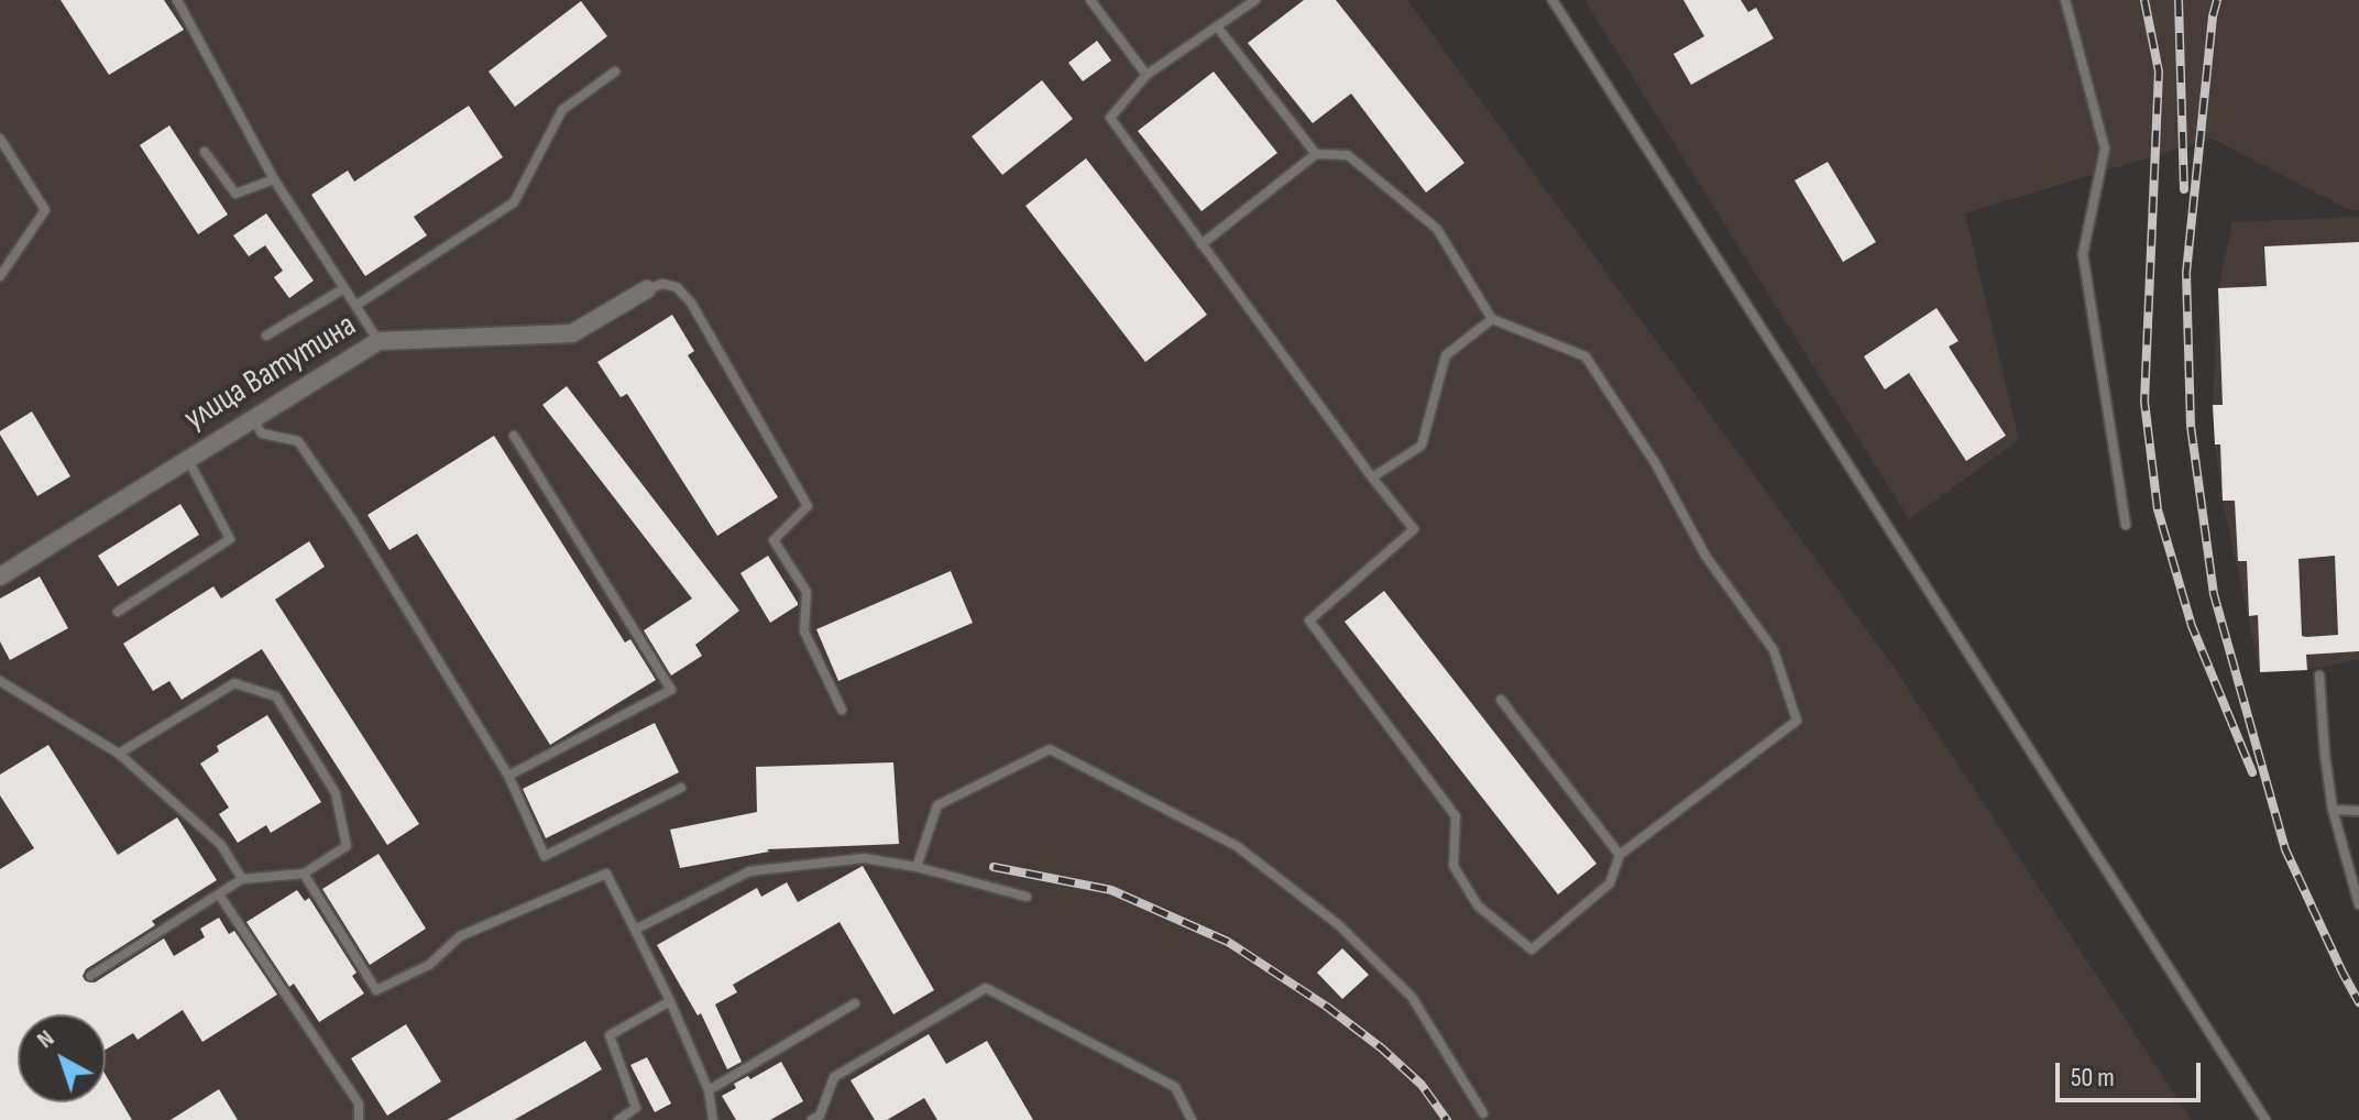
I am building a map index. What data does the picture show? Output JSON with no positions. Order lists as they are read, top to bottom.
{
  "streets": {
    "street": ["улица Ватутина"]
  },
  "scale_bar": "50 m",
  "north": "top left"
}
